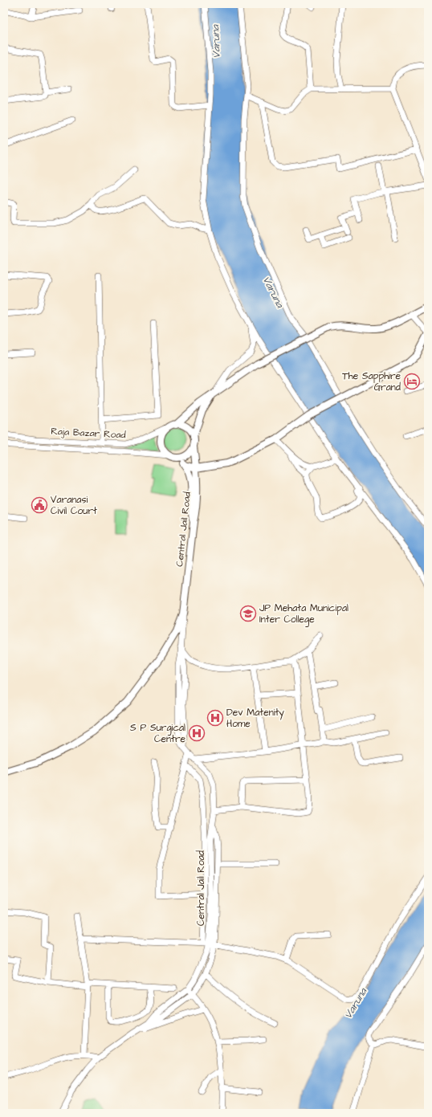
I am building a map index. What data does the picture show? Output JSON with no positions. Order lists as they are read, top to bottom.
{
  "streets": {
    "main road": ["Central Jail Road"],
    "street": ["Raja Bazar Road"]
  },
  "crossings": [
    ["Raja Bazar Road", "Central Jail Road"]
  ],
  "water": ["Varuna"],
  "places": {
    "hotel": ["The Sapphire Grand"],
    "public building": ["Varanasi Civil Court"],
    "school or university": ["JP Mehata Municipal Inter College"],
    "hospital": ["Dev Matenity Home", "S P Surgical Centre"]
  }
}
